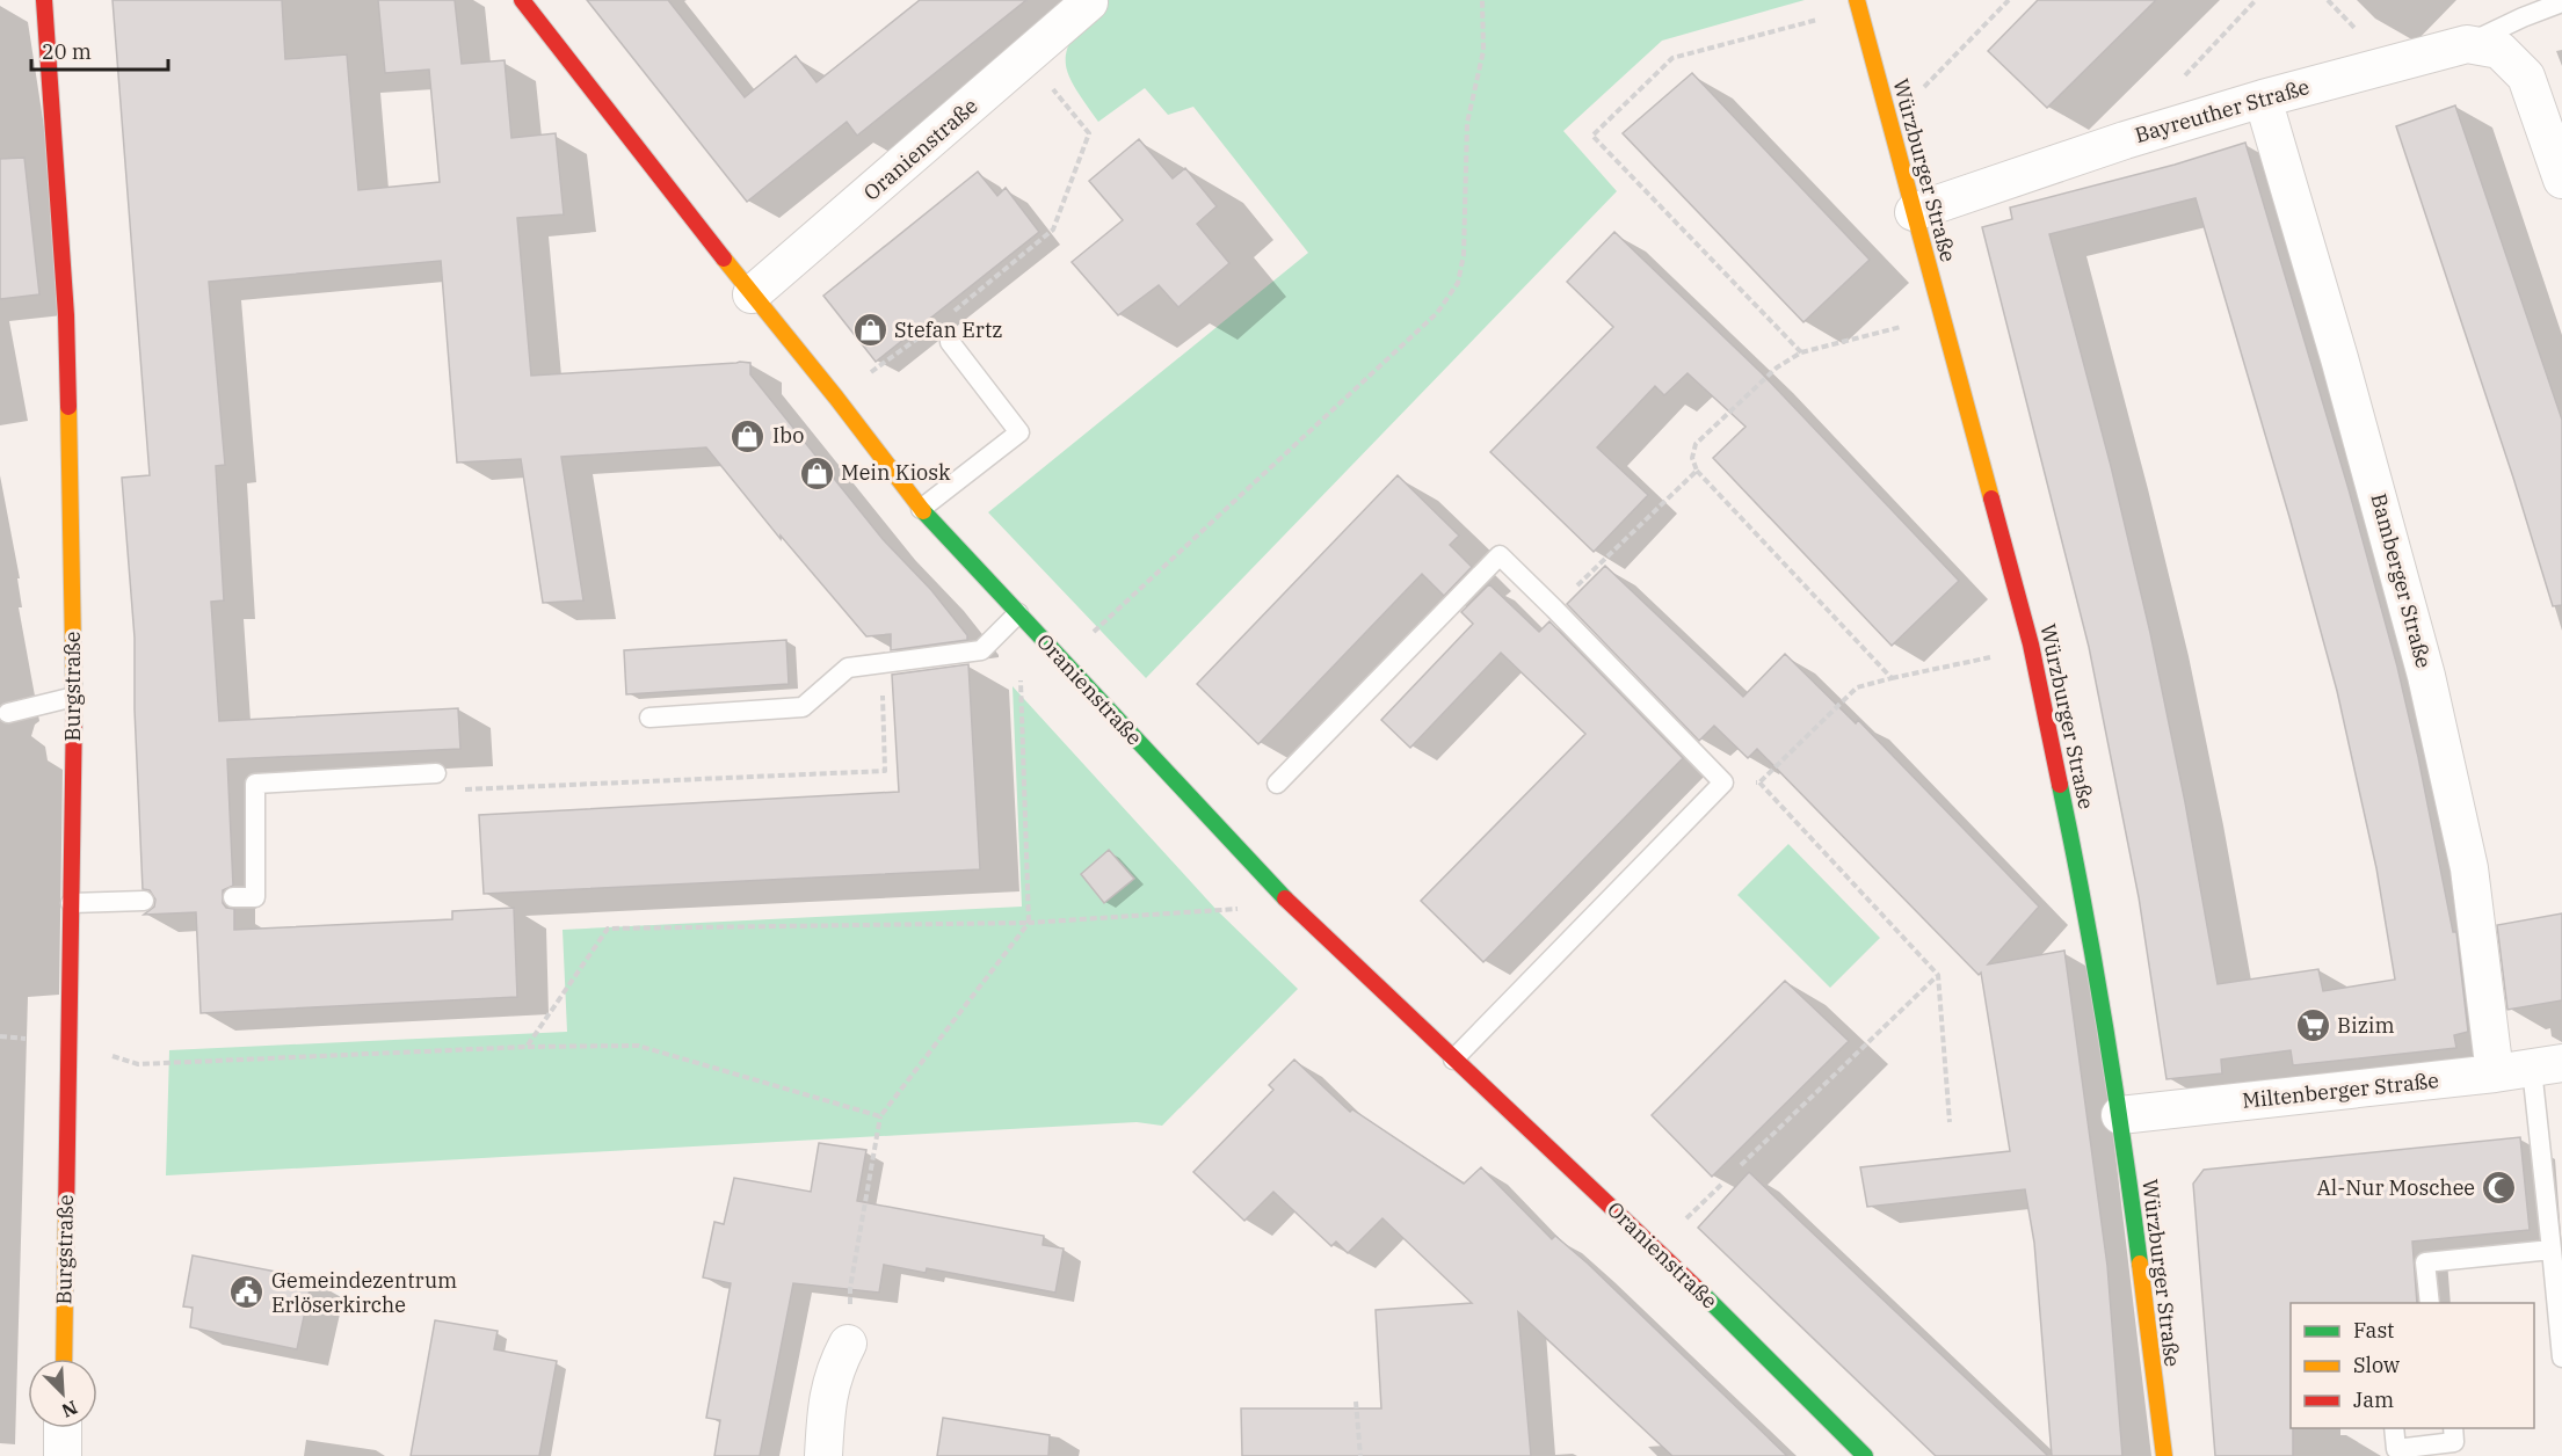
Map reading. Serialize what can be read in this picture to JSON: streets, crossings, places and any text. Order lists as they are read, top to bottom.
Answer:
{
  "streets": {
    "street": [
      "Bayreuther Straße",
      "Oranienstraße",
      "Würzburger Straße",
      "Bamberger Straße",
      "Burgstraße",
      "Miltenberger Straße"
    ]
  },
  "crossings": [
    ["Bayreuther Straße", "Würzburger Straße"],
    ["Bayreuther Straße", "Bamberger Straße"],
    ["Würzburger Straße", "Miltenberger Straße"],
    ["Bamberger Straße", "Miltenberger Straße"]
  ],
  "places": {
    "shop": ["Stefan Ertz", "Ibo", "Mein Kiosk"],
    "supermarket": ["Bizim"],
    "mosque": ["Al-Nur Moschee"],
    "public building": ["Gemeindezentrum Erlöserkirche"]
  },
  "legend": ["Fast", "Slow", "Jam"],
  "scale_bar": "20 m",
  "north": "bottom right"
}
